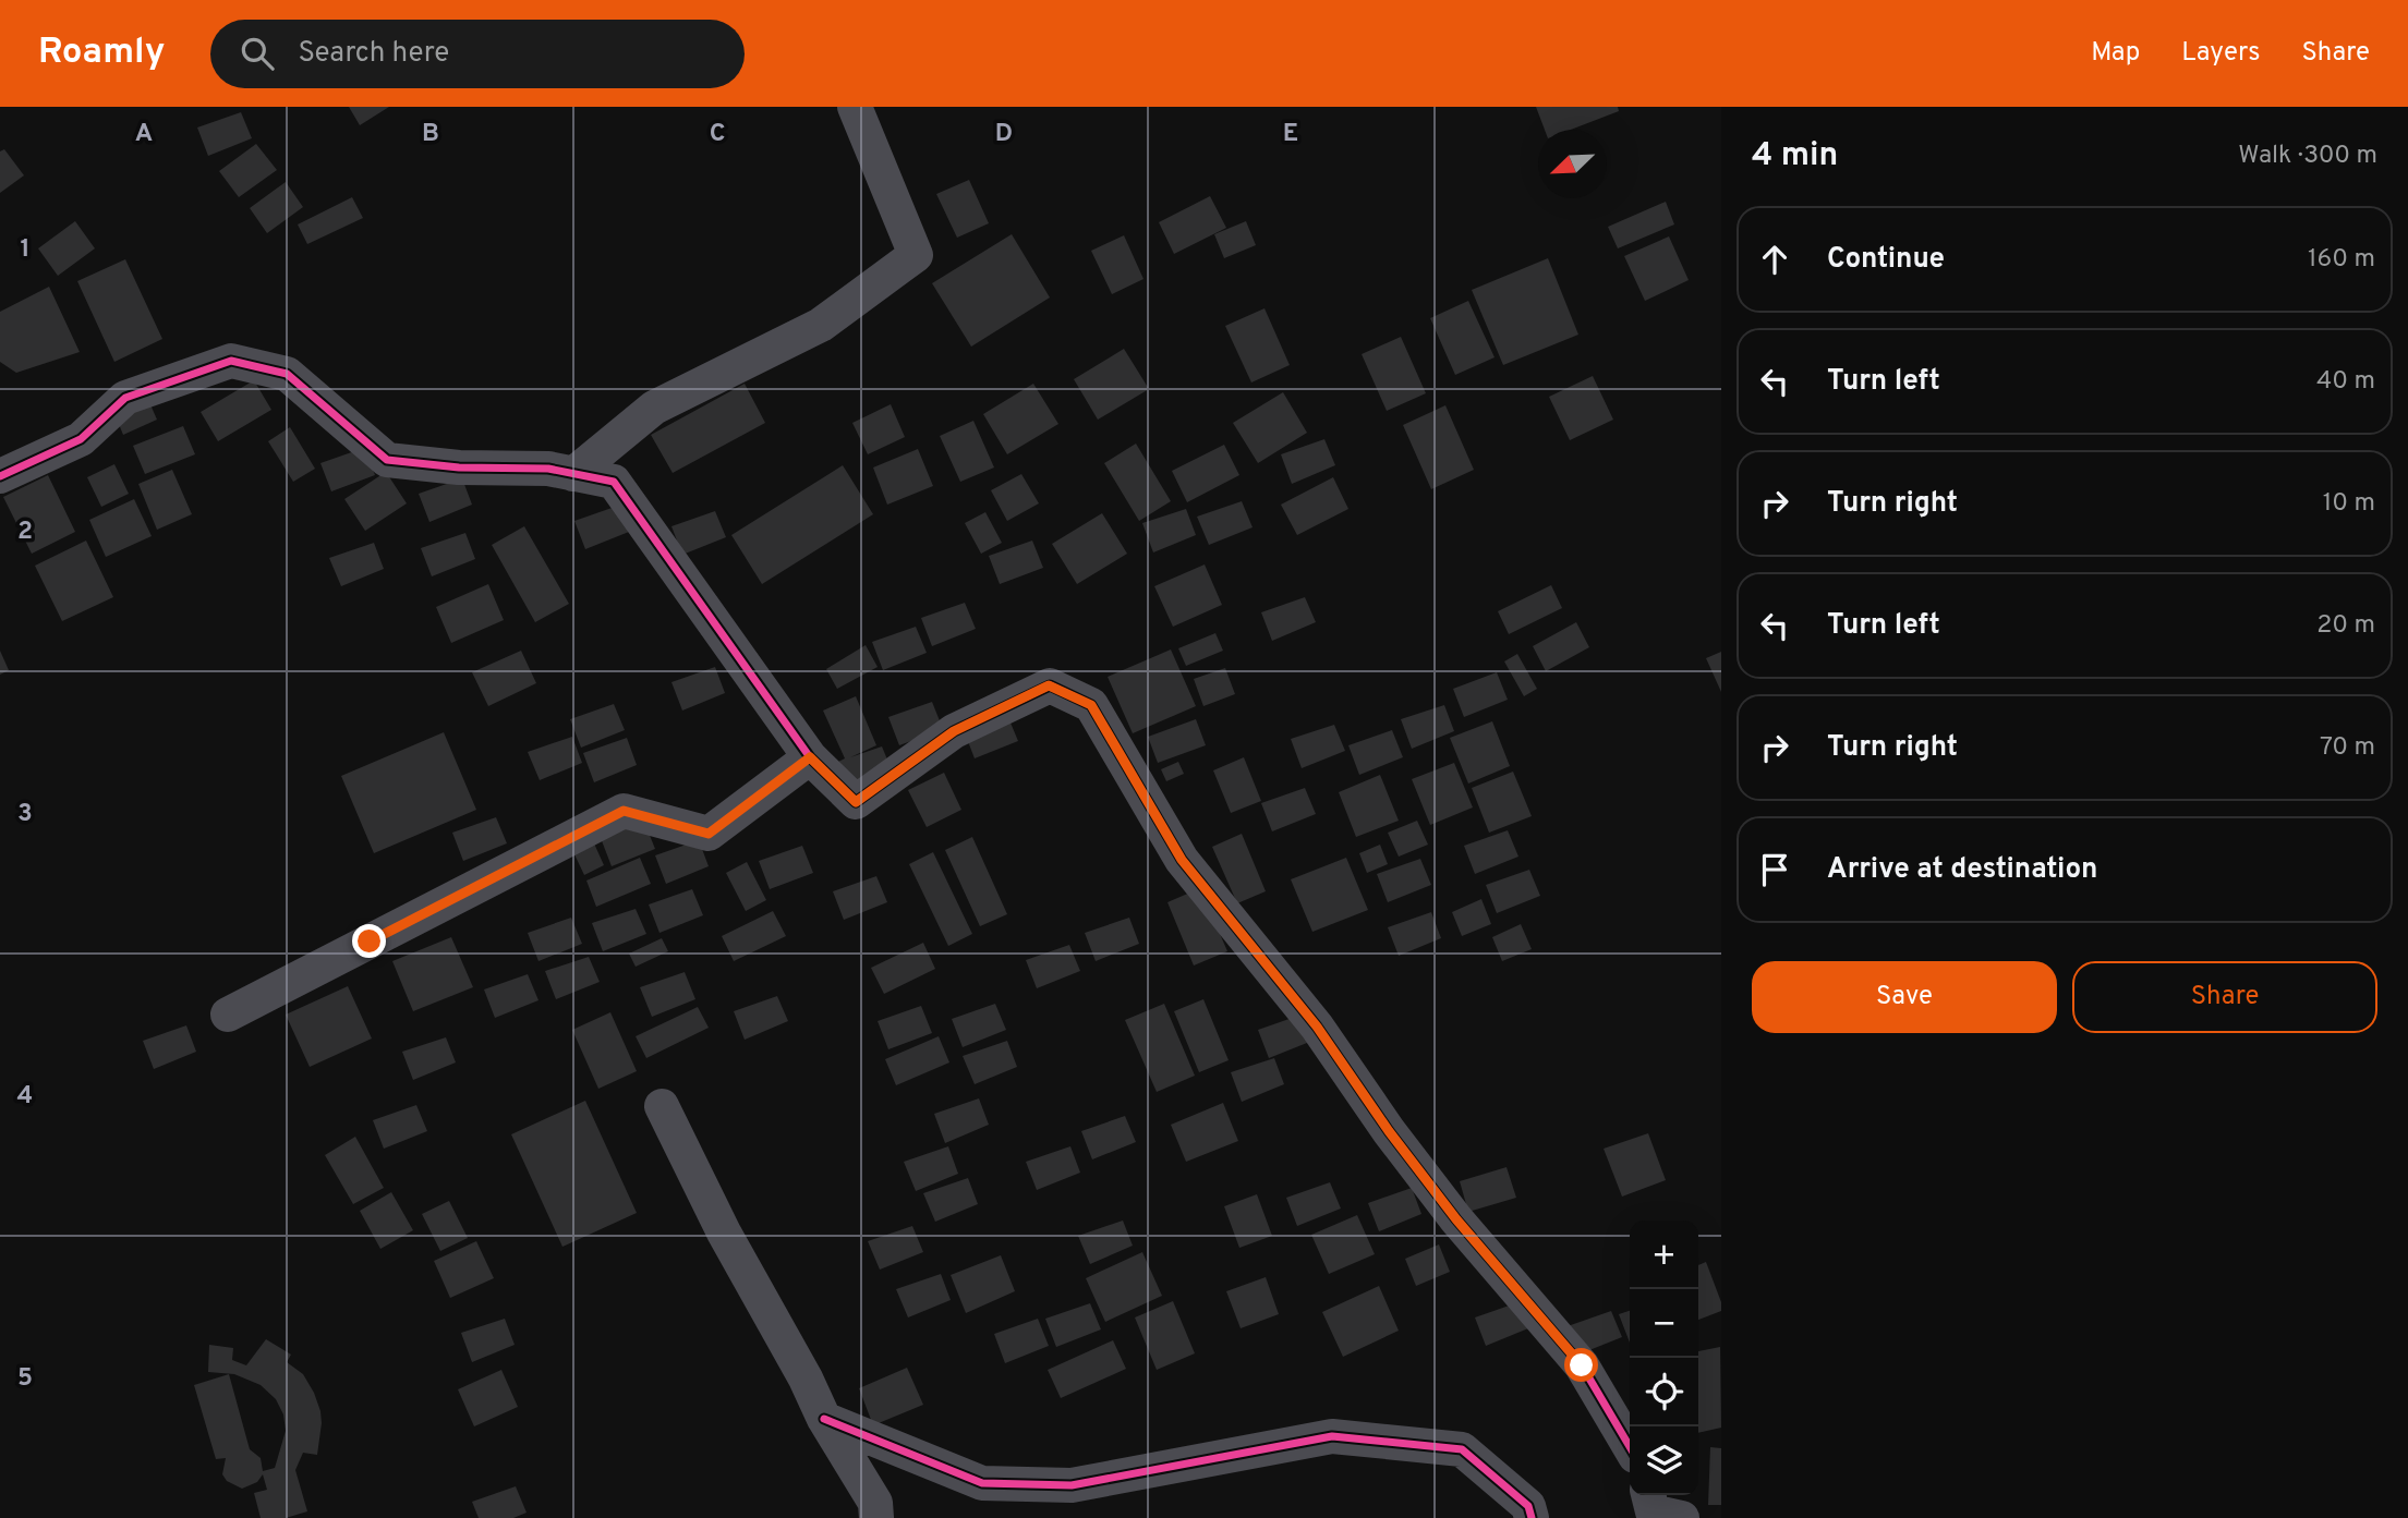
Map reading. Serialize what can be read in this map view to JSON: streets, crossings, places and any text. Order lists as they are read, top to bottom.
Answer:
{
  "north": "bottom left",
  "page": {
    "header": "Roamly",
    "search": "Search here",
    "nav": ["Map", "Layers", "Share"],
    "heading": ["4 min", "Walk · 300 m"],
    "list": [
      ["Continue", "160 m"],
      ["Turn left", "40 m"],
      ["Turn right", "10 m"],
      ["Turn left", "20 m"],
      ["Turn right", "70 m"],
      "Arrive at destination"
    ],
    "buttons": ["Save", "Share"],
    "map_buttons": ["+", "−"]
  },
  "grid": {
    "columns": [
      "A",
      "B",
      "C",
      "D",
      "E"
    ],
    "rows": [
      "1",
      "2",
      "3",
      "4",
      "5"
    ]
  }
}
